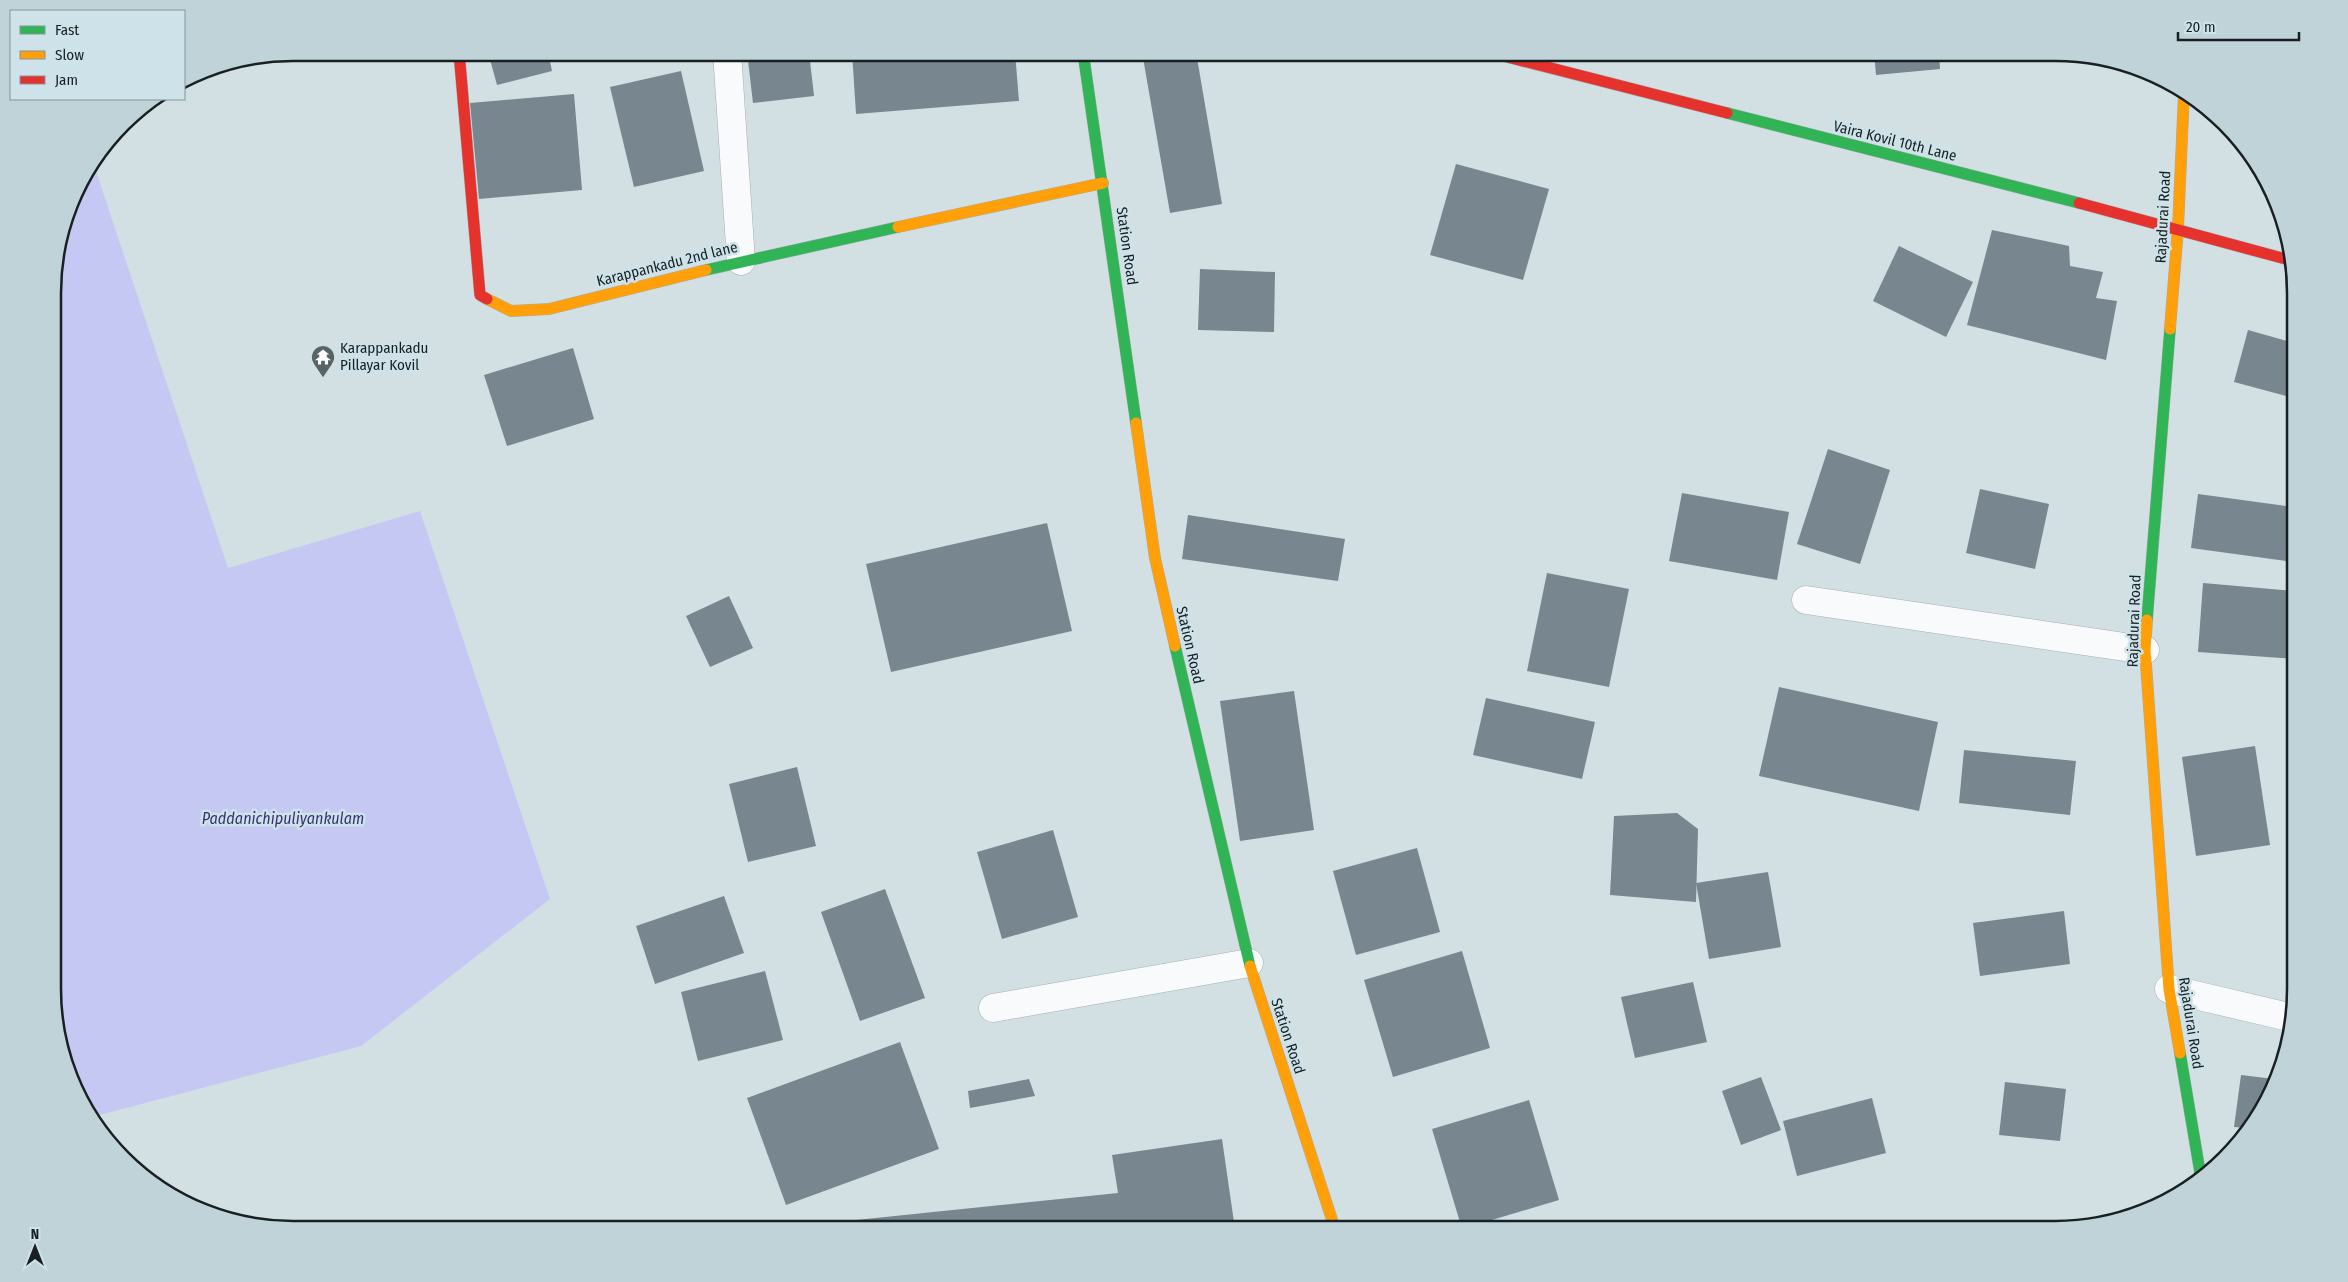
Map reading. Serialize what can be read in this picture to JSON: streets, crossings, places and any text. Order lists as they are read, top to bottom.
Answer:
{
  "streets": {
    "street": [
      "Vaira Kovil 10th Lane",
      "Rajadurai Road",
      "Station Road",
      "Karappankadu 2nd lane"
    ]
  },
  "crossings": [
    ["Vaira Kovil 10th Lane", "Rajadurai Road"],
    ["Station Road", "Karappankadu 2nd lane"]
  ],
  "water": ["Paddanichipuliyankulam"],
  "places": {
    "temple": ["Karappankadu Pillayar Kovil"]
  },
  "legend": ["Fast", "Slow", "Jam"],
  "scale_bar": "20 m",
  "north": "top"
}
